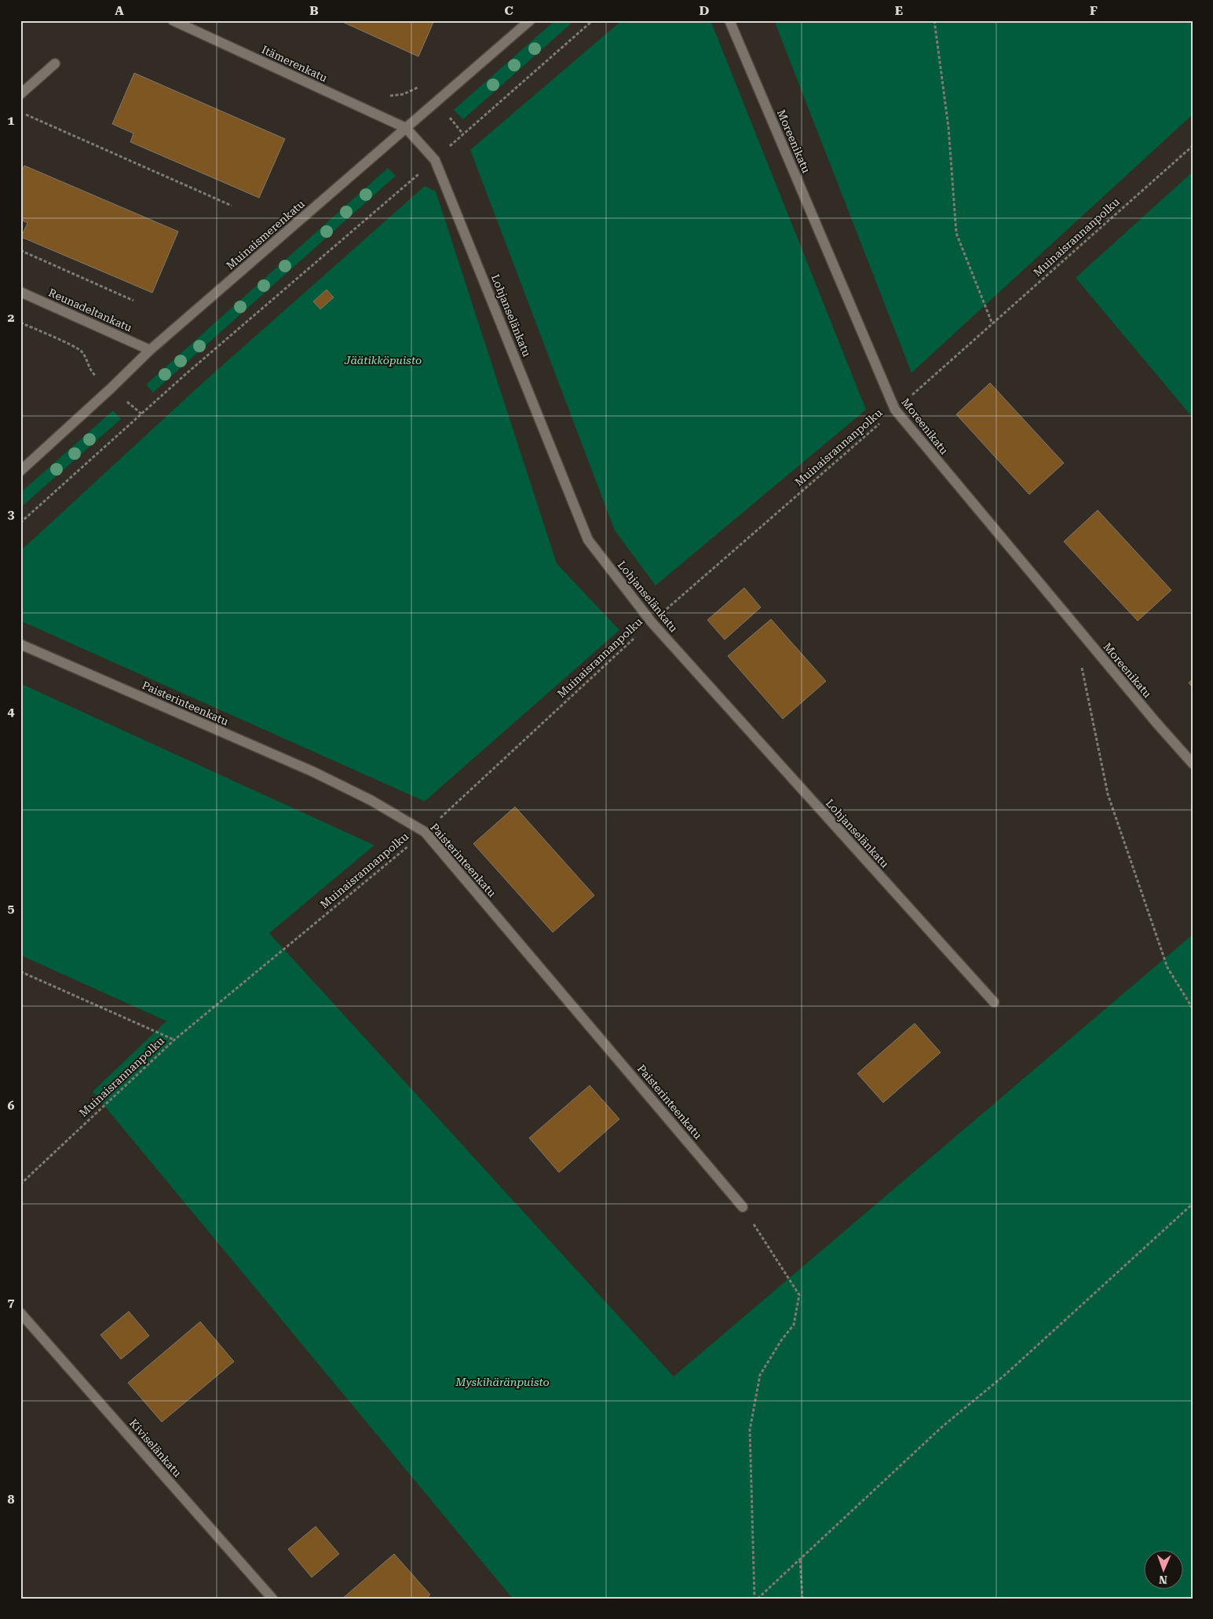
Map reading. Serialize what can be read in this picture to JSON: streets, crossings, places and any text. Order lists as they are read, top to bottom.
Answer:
{
  "streets": {
    "street": [
      "Itämerenkatu",
      "Moreenikatu",
      "Muinaismerenkatu",
      "Reunadeltankatu",
      "Lohjanselänkatu",
      "Paisterinteenkatu",
      "Kiviselänkatu"
    ],
    "path": ["Muinaisrannanpolku"]
  },
  "crossings": [
    ["Itämerenkatu", "Muinaismerenkatu"],
    ["Itämerenkatu", "Lohjanselänkatu"],
    ["Moreenikatu", "Muinaisrannanpolku"],
    ["Muinaismerenkatu", "Reunadeltankatu"],
    ["Muinaismerenkatu", "Lohjanselänkatu"],
    ["Muinaisrannanpolku", "Lohjanselänkatu"],
    ["Muinaisrannanpolku", "Paisterinteenkatu"]
  ],
  "parks": ["Jäätikköpuisto", "Myskihäränpuisto"],
  "north": "bottom",
  "grid": {
    "columns": [
      "A",
      "B",
      "C",
      "D",
      "E",
      "F"
    ],
    "rows": [
      "1",
      "2",
      "3",
      "4",
      "5",
      "6",
      "7",
      "8"
    ]
  }
}
